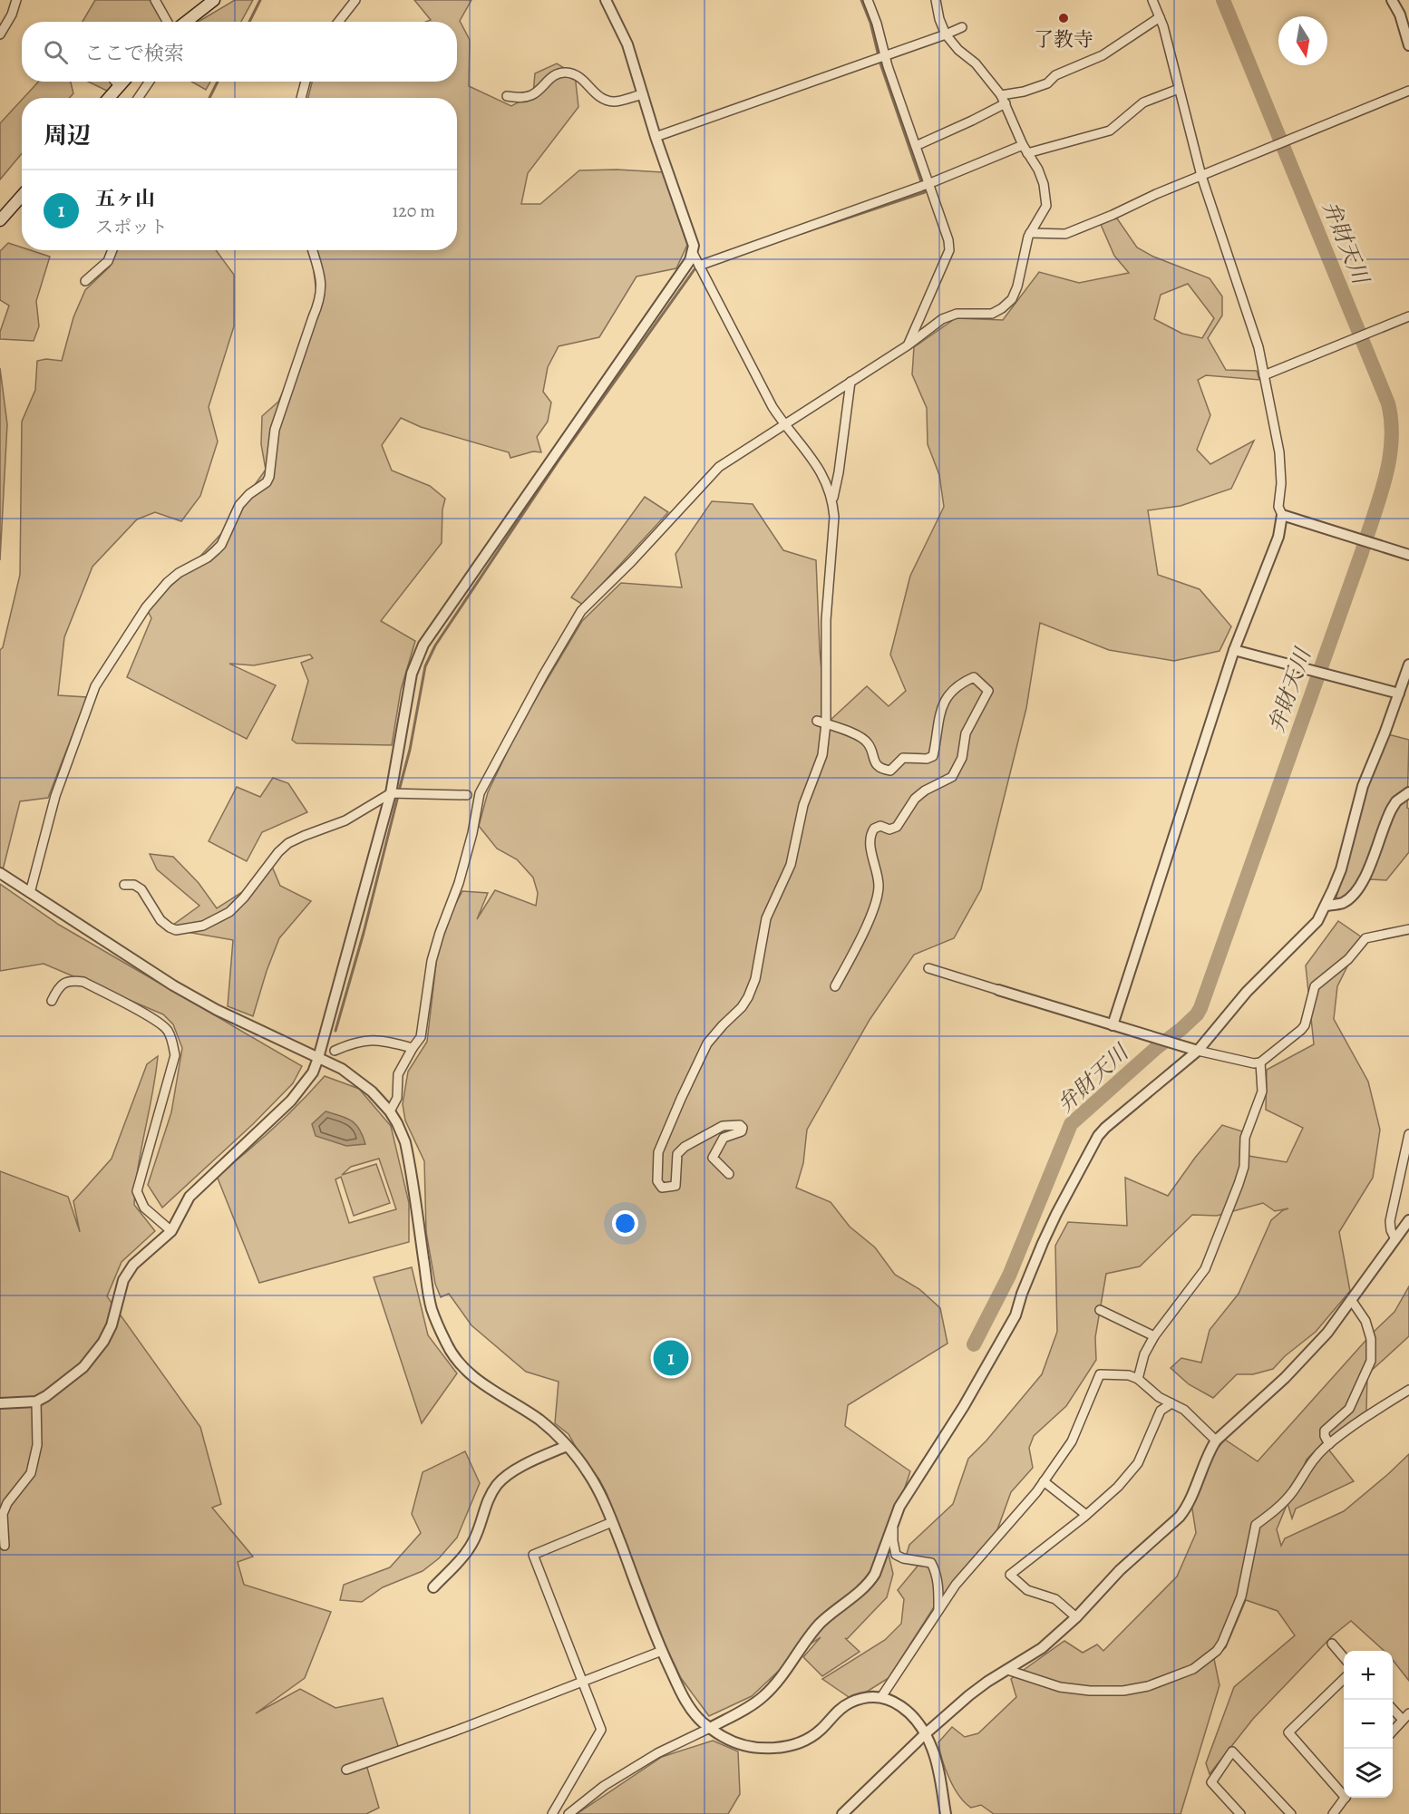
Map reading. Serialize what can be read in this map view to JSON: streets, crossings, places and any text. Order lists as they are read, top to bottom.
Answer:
{
  "water": ["弁財天川"],
  "places": ["了教寺"],
  "north": "bottom",
  "page": {
    "search": "ここで検索",
    "heading": "周辺",
    "list": [
      {
        "mark": "1",
        "name": "五ヶ山",
        "note": "スポット",
        "value": "120 m"
      }
    ],
    "pins": "1",
    "map_buttons": ["+", "−"]
  }
}
